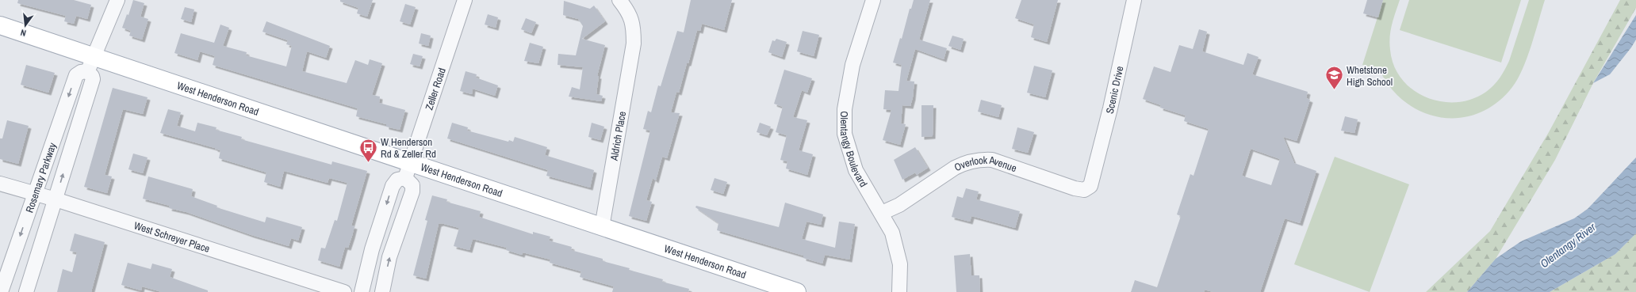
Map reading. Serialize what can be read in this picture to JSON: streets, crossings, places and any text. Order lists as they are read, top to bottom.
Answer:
{
  "streets": {
    "main road": ["West Henderson Road"],
    "street": [
      "Zeller Road",
      "Scenic Drive",
      "Aldrich Place",
      "Olentangy Boulevard",
      "Overlook Avenue",
      "Rosemary Parkway",
      "West Schreyer Place"
    ]
  },
  "crossings": [
    ["Zeller Road", "West Henderson Road"],
    ["Scenic Drive", "Overlook Avenue"],
    ["West Henderson Road", "Aldrich Place"],
    ["West Henderson Road", "Rosemary Parkway"],
    ["Olentangy Boulevard", "Overlook Avenue"],
    ["Rosemary Parkway", "West Schreyer Place"]
  ],
  "water": ["Olentangy River"],
  "places": {
    "school or university": ["Whetstone High School"],
    "bus stop": ["W Henderson Rd & Zeller Rd"]
  },
  "north": "bottom"
}
